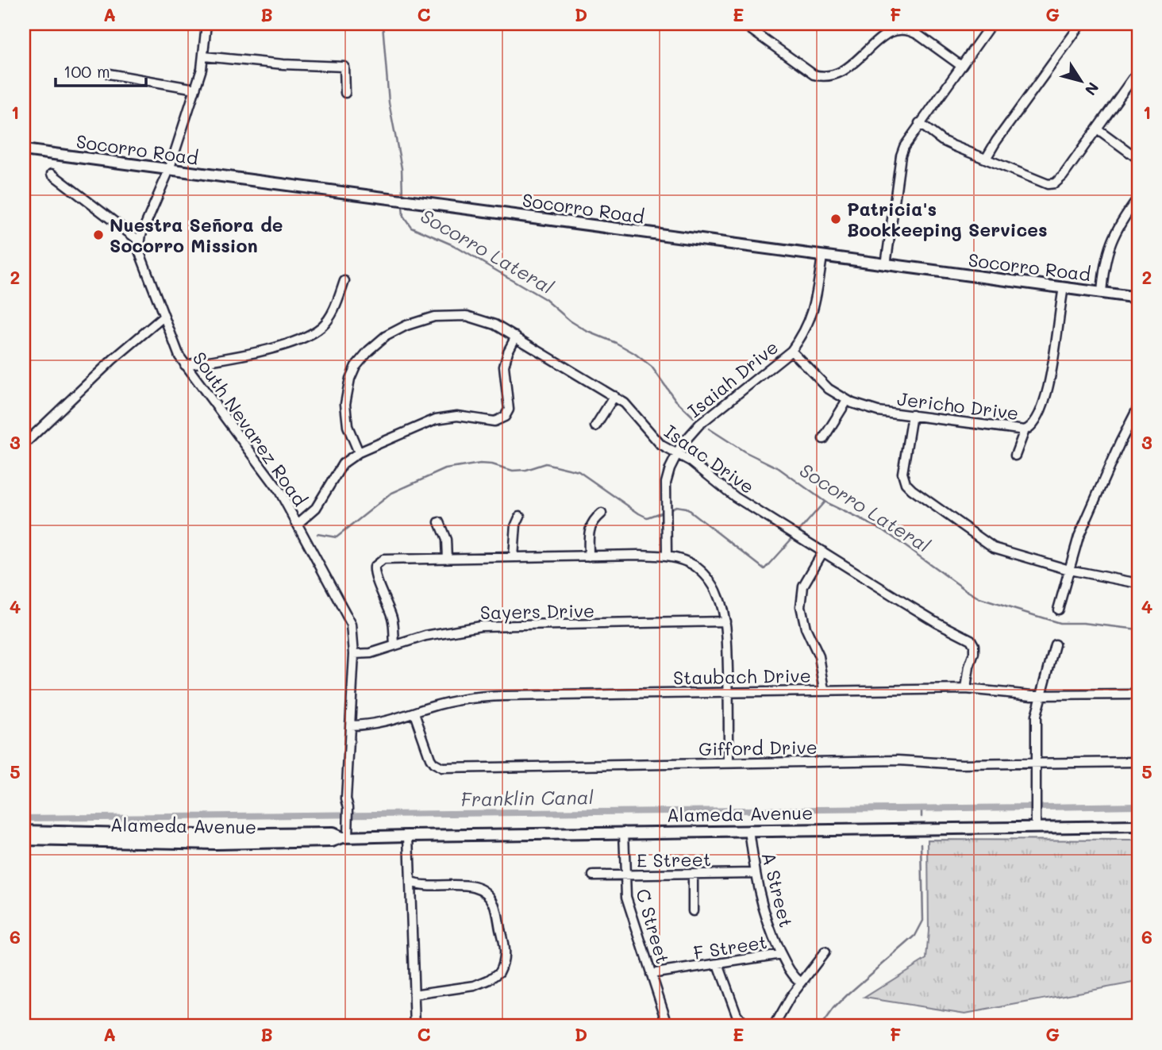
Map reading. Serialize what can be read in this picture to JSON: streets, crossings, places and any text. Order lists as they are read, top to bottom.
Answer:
{
  "streets": {
    "main road": ["Socorro Road", "Alameda Avenue"],
    "street": [
      "Isaiah Drive",
      "Jericho Drive",
      "South Nevarez Road",
      "Isaac Drive",
      "Sayers Drive",
      "Staubach Drive",
      "Gifford Drive",
      "E Street",
      "A Street",
      "C Street",
      "F Street"
    ]
  },
  "crossings": [
    ["Socorro Road", "Isaiah Drive"],
    ["Socorro Road", "Jericho Drive"],
    ["Isaiah Drive", "Jericho Drive"],
    ["Isaiah Drive", "Isaac Drive"],
    ["South Nevarez Road", "Sayers Drive"],
    ["South Nevarez Road", "Staubach Drive"],
    ["South Nevarez Road", "Alameda Avenue"],
    ["Isaac Drive", "Staubach Drive"],
    ["Staubach Drive", "Gifford Drive"],
    ["Alameda Avenue", "A Street"],
    ["Alameda Avenue", "C Street"],
    ["E Street", "A Street"],
    ["E Street", "C Street"],
    ["A Street", "F Street"],
    ["C Street", "F Street"]
  ],
  "water": ["Socorro Lateral", "Franklin Canal"],
  "places": ["Patricia's Bookkeeping Services", "Nuestra Señora de Socorro Mission"],
  "scale_bar": "100 m",
  "north": "bottom right",
  "grid": {
    "columns": [
      "A",
      "B",
      "C",
      "D",
      "E",
      "F",
      "G"
    ],
    "rows": [
      "1",
      "2",
      "3",
      "4",
      "5",
      "6"
    ]
  }
}
